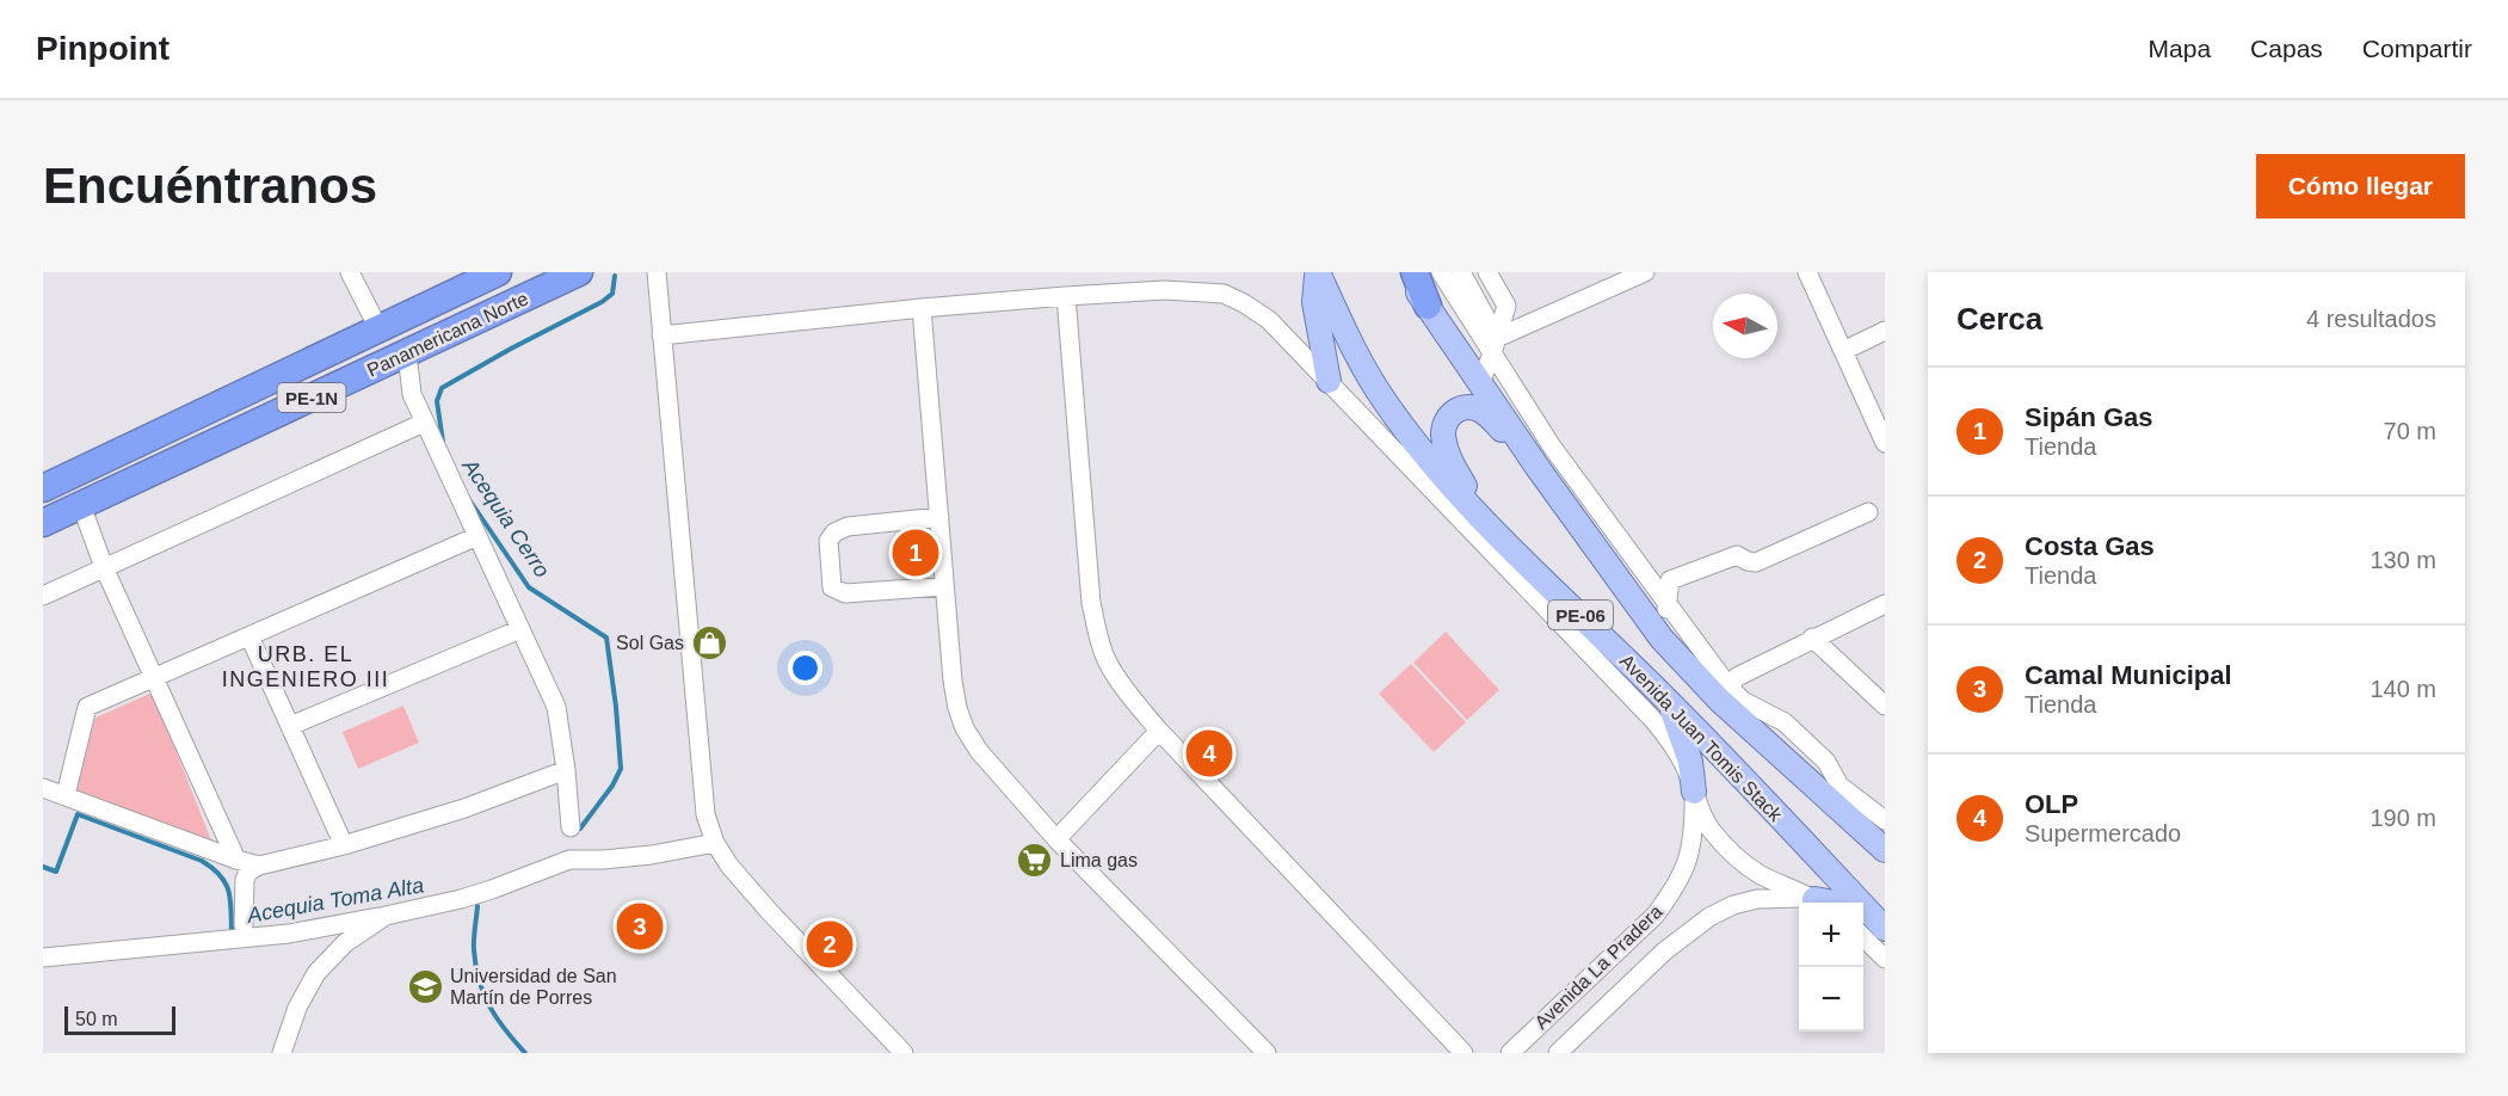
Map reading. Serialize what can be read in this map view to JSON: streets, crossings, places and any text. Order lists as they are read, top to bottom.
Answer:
{
  "streets": {
    "highway": ["Panamericana Norte", "PE-1N"],
    "main road": ["PE-06", "Avenida Juan Tomis Stack"],
    "street": ["Avenida La Pradera"]
  },
  "crossings": [
    ["PE-06", "Avenida Juan Tomis Stack"],
    ["PE-06", "Avenida La Pradera"],
    ["Avenida Juan Tomis Stack", "Avenida La Pradera"]
  ],
  "districts": ["URB. EL INGENIERO III"],
  "water": ["Acequia Cerro", "Acequia Toma Alta"],
  "places": {
    "shop": ["Sol Gas"],
    "supermarket": ["Lima gas"],
    "school or university": ["Universidad de San Martín de Porres"]
  },
  "scale_bar": "50 m",
  "north": "left",
  "page": {
    "header": "Pinpoint",
    "nav": ["Mapa", "Capas", "Compartir"],
    "buttons": "Cómo llegar",
    "title": "Encuéntranos",
    "heading": ["Cerca", "4 resultados"],
    "list": [
      {
        "mark": "1",
        "name": "Sipán Gas",
        "note": "Tienda",
        "value": "70 m"
      },
      {
        "mark": "2",
        "name": "Costa Gas",
        "note": "Tienda",
        "value": "130 m"
      },
      {
        "mark": "3",
        "name": "Camal Municipal",
        "note": "Tienda",
        "value": "140 m"
      },
      {
        "mark": "4",
        "name": "OLP",
        "note": "Supermercado",
        "value": "190 m"
      }
    ],
    "pins": [
      "1",
      "4",
      "3",
      "2"
    ],
    "map_buttons": ["+", "−"],
    "scale": "50 m"
  }
}
